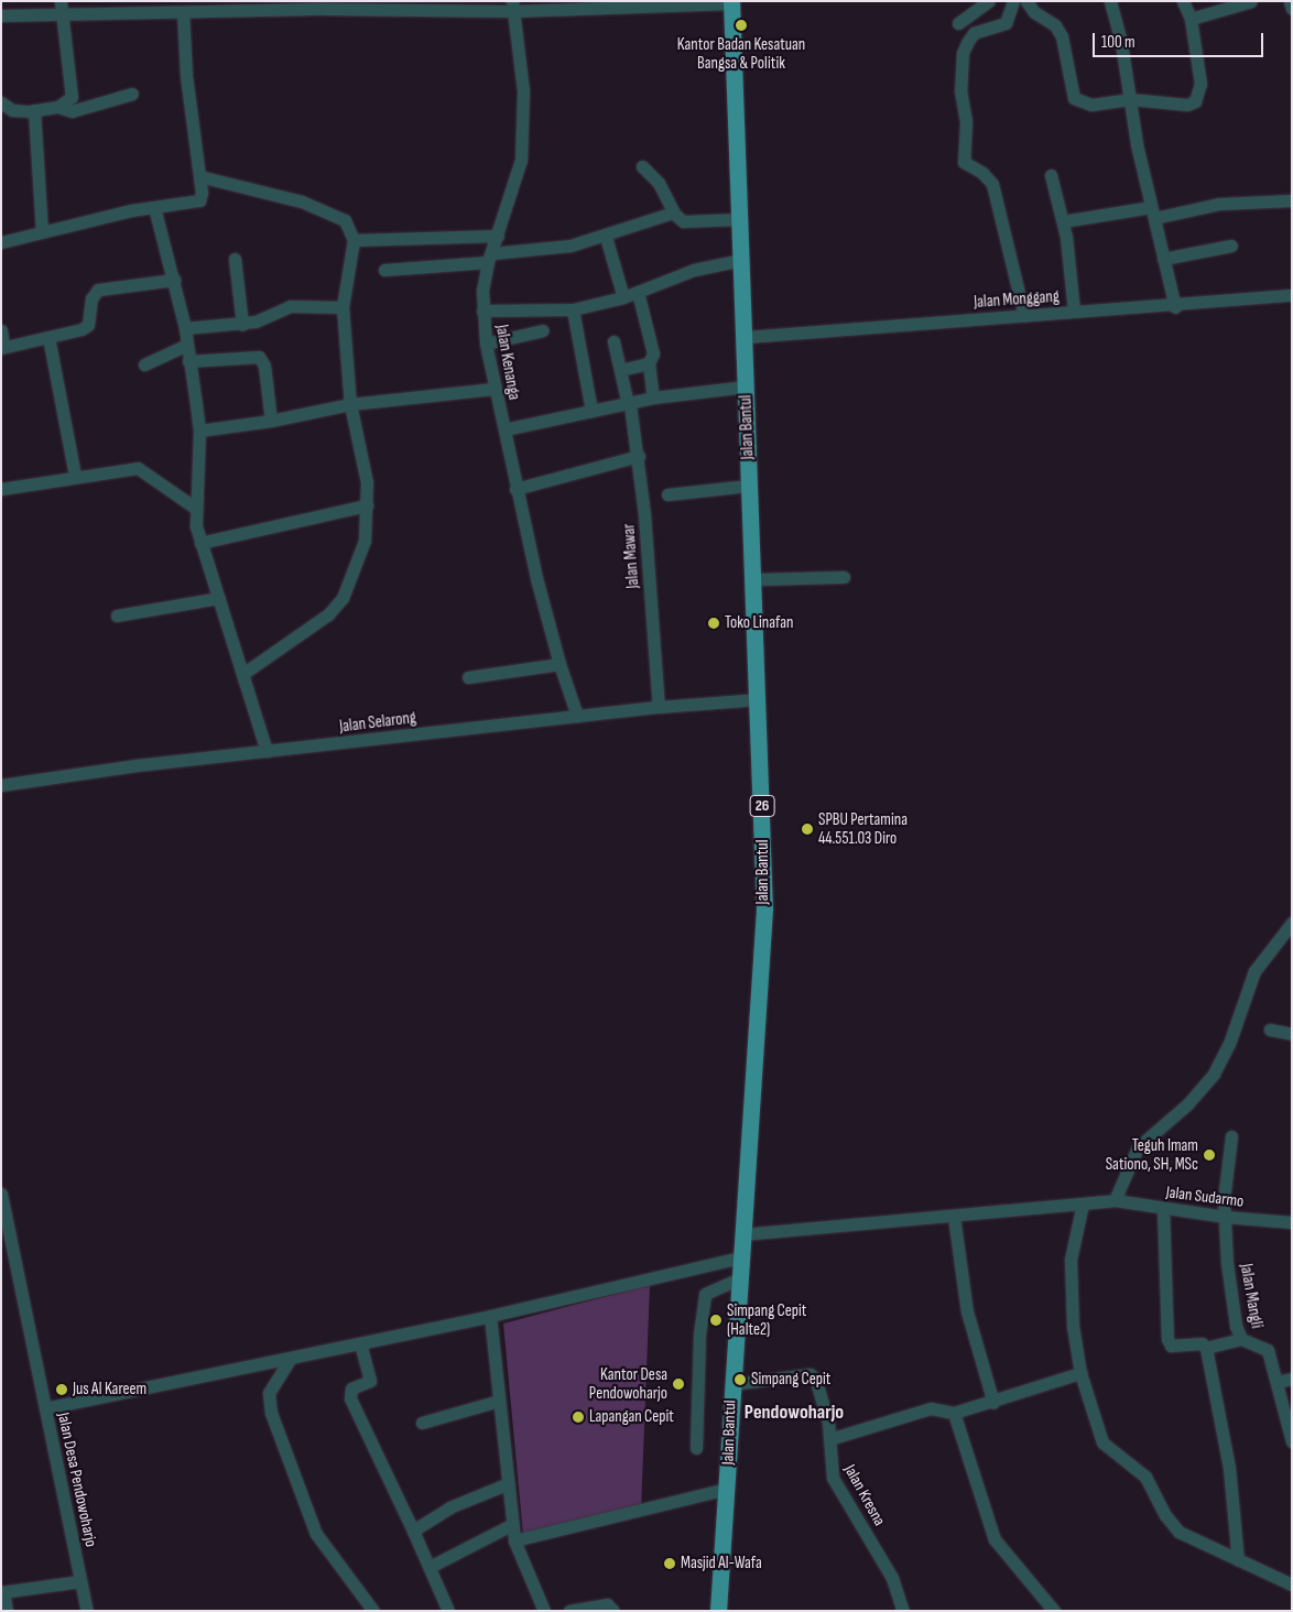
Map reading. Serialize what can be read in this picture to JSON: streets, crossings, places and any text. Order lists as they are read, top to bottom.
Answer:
{
  "streets": {
    "main road": ["Jalan Bantul", "26"],
    "street": [
      "Jalan Monggang",
      "Jalan Kenanga",
      "Jalan Mawar",
      "Jalan Selarong",
      "Jalan Sudarmo",
      "Jalan Mangli",
      "Jalan Desa Pendowoharjo",
      "Jalan Kresna"
    ]
  },
  "crossings": [
    ["Jalan Monggang", "Jalan Bantul"],
    ["Jalan Kenanga", "Jalan Selarong"],
    ["Jalan Bantul", "Jalan Selarong"],
    ["Jalan Bantul", "Jalan Sudarmo"],
    ["Jalan Bantul", "Jalan Kresna"],
    ["Jalan Mawar", "Jalan Selarong"],
    ["Jalan Sudarmo", "Jalan Mangli"]
  ],
  "districts": ["Pendowoharjo"],
  "places": [
    "Kantor Badan Kesatuan Bangsa & Politik",
    "Toko Linafan",
    "SPBU Pertamina 44.551.03 Diro",
    "Teguh Imam Sationo, SH, MSc",
    "Simpang Cepit (Halte2)",
    "Simpang Cepit",
    "Kantor Desa Pendowoharjo",
    "Jus Al Kareem",
    "Lapangan Cepit",
    "Masjid Al-Wafa"
  ],
  "scale_bar": "100 m"
}
